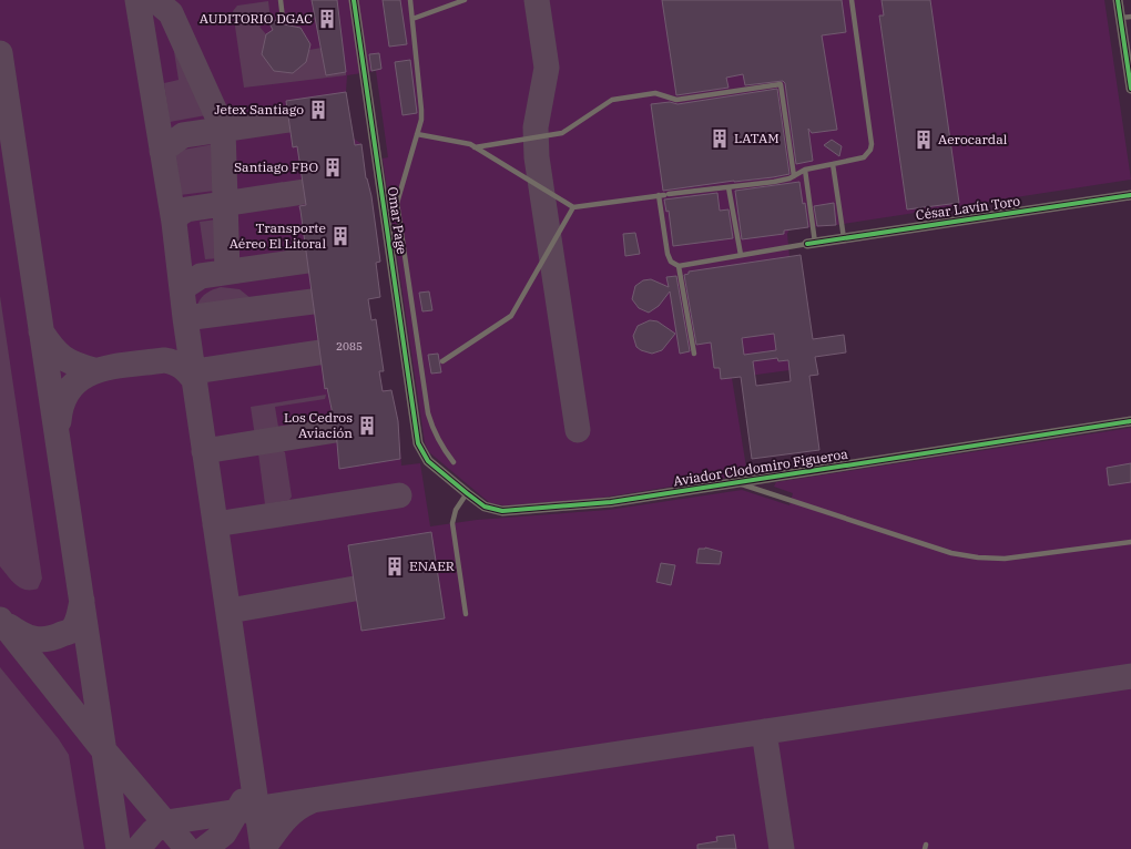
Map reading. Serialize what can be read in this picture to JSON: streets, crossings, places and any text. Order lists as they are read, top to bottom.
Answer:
{
  "streets": {
    "street": ["César Lavín Toro", "Omar Page", "Aviador Clodomiro Figueroa"]
  },
  "crossings": [
    ["Omar Page", "Aviador Clodomiro Figueroa"]
  ],
  "places": {
    "building": [
      "AUDITORIO DGAC",
      "Jetex Santiago",
      "LATAM",
      "Aerocardal",
      "Santiago FBO",
      "Transporte Aéreo El Litoral",
      "Los Cedros Aviación",
      "ENAER"
    ]
  },
  "house_numbers": ["2085"]
}
